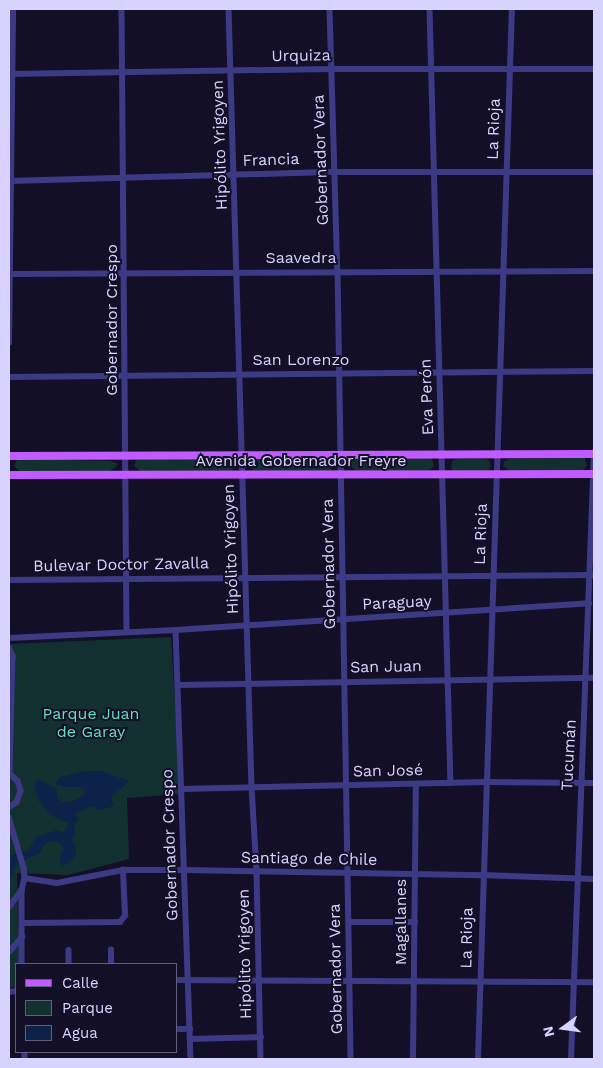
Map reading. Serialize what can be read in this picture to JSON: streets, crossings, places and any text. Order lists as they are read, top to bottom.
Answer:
{
  "streets": {
    "main road": ["Avenida Gobernador Freyre"],
    "street": [
      "Urquiza",
      "La Rioja",
      "Hipólito Yrigoyen",
      "Francia",
      "Gobernador Vera",
      "Saavedra",
      "Gobernador Crespo",
      "San Lorenzo",
      "Eva Perón",
      "Bulevar Doctor Zavalla",
      "Paraguay",
      "San Juan",
      "Tucumán",
      "San José",
      "Santiago de Chile",
      "Magallanes"
    ]
  },
  "crossings": [
    ["Urquiza", "La Rioja"],
    ["Urquiza", "Hipólito Yrigoyen"],
    ["Urquiza", "Gobernador Vera"],
    ["Urquiza", "Gobernador Crespo"],
    ["Urquiza", "Eva Perón"],
    ["La Rioja", "Francia"],
    ["La Rioja", "Saavedra"],
    ["La Rioja", "San Lorenzo"],
    ["La Rioja", "Avenida Gobernador Freyre"],
    ["La Rioja", "Bulevar Doctor Zavalla"],
    ["La Rioja", "Paraguay"],
    ["La Rioja", "San Juan"],
    ["La Rioja", "San José"],
    ["La Rioja", "Santiago de Chile"],
    ["Hipólito Yrigoyen", "Francia"],
    ["Hipólito Yrigoyen", "Saavedra"],
    ["Hipólito Yrigoyen", "San Lorenzo"],
    ["Hipólito Yrigoyen", "Avenida Gobernador Freyre"],
    ["Hipólito Yrigoyen", "Bulevar Doctor Zavalla"],
    ["Hipólito Yrigoyen", "Paraguay"],
    ["Hipólito Yrigoyen", "San Juan"],
    ["Hipólito Yrigoyen", "San José"],
    ["Hipólito Yrigoyen", "Santiago de Chile"],
    ["Francia", "Gobernador Vera"],
    ["Francia", "Gobernador Crespo"],
    ["Francia", "Eva Perón"],
    ["Gobernador Vera", "Saavedra"],
    ["Gobernador Vera", "San Lorenzo"],
    ["Gobernador Vera", "Avenida Gobernador Freyre"],
    ["Gobernador Vera", "Bulevar Doctor Zavalla"],
    ["Gobernador Vera", "Paraguay"],
    ["Gobernador Vera", "San Juan"],
    ["Gobernador Vera", "San José"],
    ["Gobernador Vera", "Santiago de Chile"],
    ["Saavedra", "Gobernador Crespo"],
    ["Saavedra", "Eva Perón"],
    ["Gobernador Crespo", "San Lorenzo"],
    ["Gobernador Crespo", "Avenida Gobernador Freyre"],
    ["Gobernador Crespo", "Bulevar Doctor Zavalla"],
    ["Gobernador Crespo", "Paraguay"],
    ["Gobernador Crespo", "San Juan"],
    ["Gobernador Crespo", "San José"],
    ["Gobernador Crespo", "Santiago de Chile"],
    ["San Lorenzo", "Eva Perón"],
    ["Eva Perón", "Avenida Gobernador Freyre"],
    ["Eva Perón", "Bulevar Doctor Zavalla"],
    ["Eva Perón", "Paraguay"],
    ["Eva Perón", "San Juan"],
    ["Eva Perón", "San José"],
    ["Avenida Gobernador Freyre", "Tucumán"],
    ["Bulevar Doctor Zavalla", "Tucumán"],
    ["Paraguay", "Tucumán"],
    ["San Juan", "Tucumán"],
    ["Tucumán", "San José"],
    ["Tucumán", "Santiago de Chile"],
    ["San José", "Magallanes"],
    ["Santiago de Chile", "Magallanes"]
  ],
  "parks": ["Parque Juan de Garay"],
  "legend": ["Calle", "Parque", "Agua"],
  "north": "left"
}
